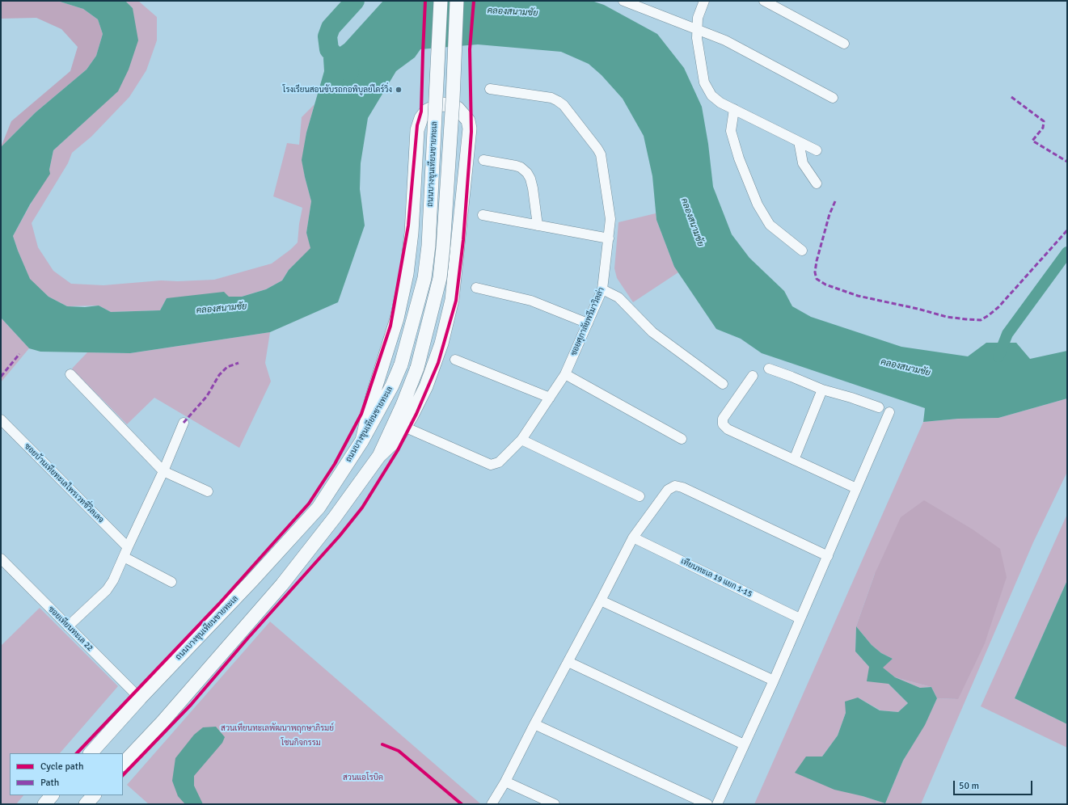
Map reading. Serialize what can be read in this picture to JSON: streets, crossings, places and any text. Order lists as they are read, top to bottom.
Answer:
{
  "streets": {
    "main road": ["ถนนบางขุนเทียนชายทะเล"],
    "street": [
      "ซอยศุภาลัยพรีมาวิลล่า",
      "ซอยบ้านเทียทะเลไพรเวทซี่วิลเลจ",
      "เทียนทะเล 19 แยก 1-15",
      "ซอยเทียนทะเล 22"
    ]
  },
  "crossings": [
    ["ถนนบางขุนเทียนชายทะเล", "ซอยเทียนทะเล 22"]
  ],
  "water": ["คลองสนามชัย"],
  "parks": ["สวนเทียนทะเลพัฒนาพฤกษาภิรมย์", "โซนกิจกรรม", "สวนแอโรบิค"],
  "places": ["โรงเรียนสอนขับรถกอพิบูลย์ไดร์วิ่ง"],
  "legend": ["Cycle path", "Path"],
  "scale_bar": "50 m"
}
